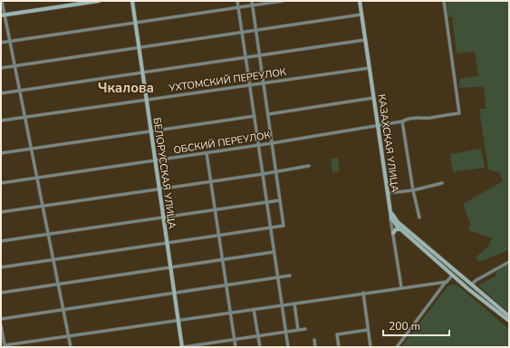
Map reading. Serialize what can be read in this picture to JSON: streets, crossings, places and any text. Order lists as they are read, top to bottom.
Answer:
{
  "streets": {
    "main road": ["КАЗАХСКАЯ УЛИЦА", "БЕЛОРУССКАЯ УЛИЦА"],
    "street": ["УХТОМСКИЙ ПЕРЕУЛОК", "ОБСКИЙ ПЕРЕУЛОК"]
  },
  "crossings": [
    ["УХТОМСКИЙ ПЕРЕУЛОК", "КАЗАХСКАЯ УЛИЦА"],
    ["УХТОМСКИЙ ПЕРЕУЛОК", "БЕЛОРУССКАЯ УЛИЦА"],
    ["ОБСКИЙ ПЕРЕУЛОК", "КАЗАХСКАЯ УЛИЦА"],
    ["ОБСКИЙ ПЕРЕУЛОК", "БЕЛОРУССКАЯ УЛИЦА"]
  ],
  "districts": ["Чкалова"],
  "scale_bar": "200 m"
}
